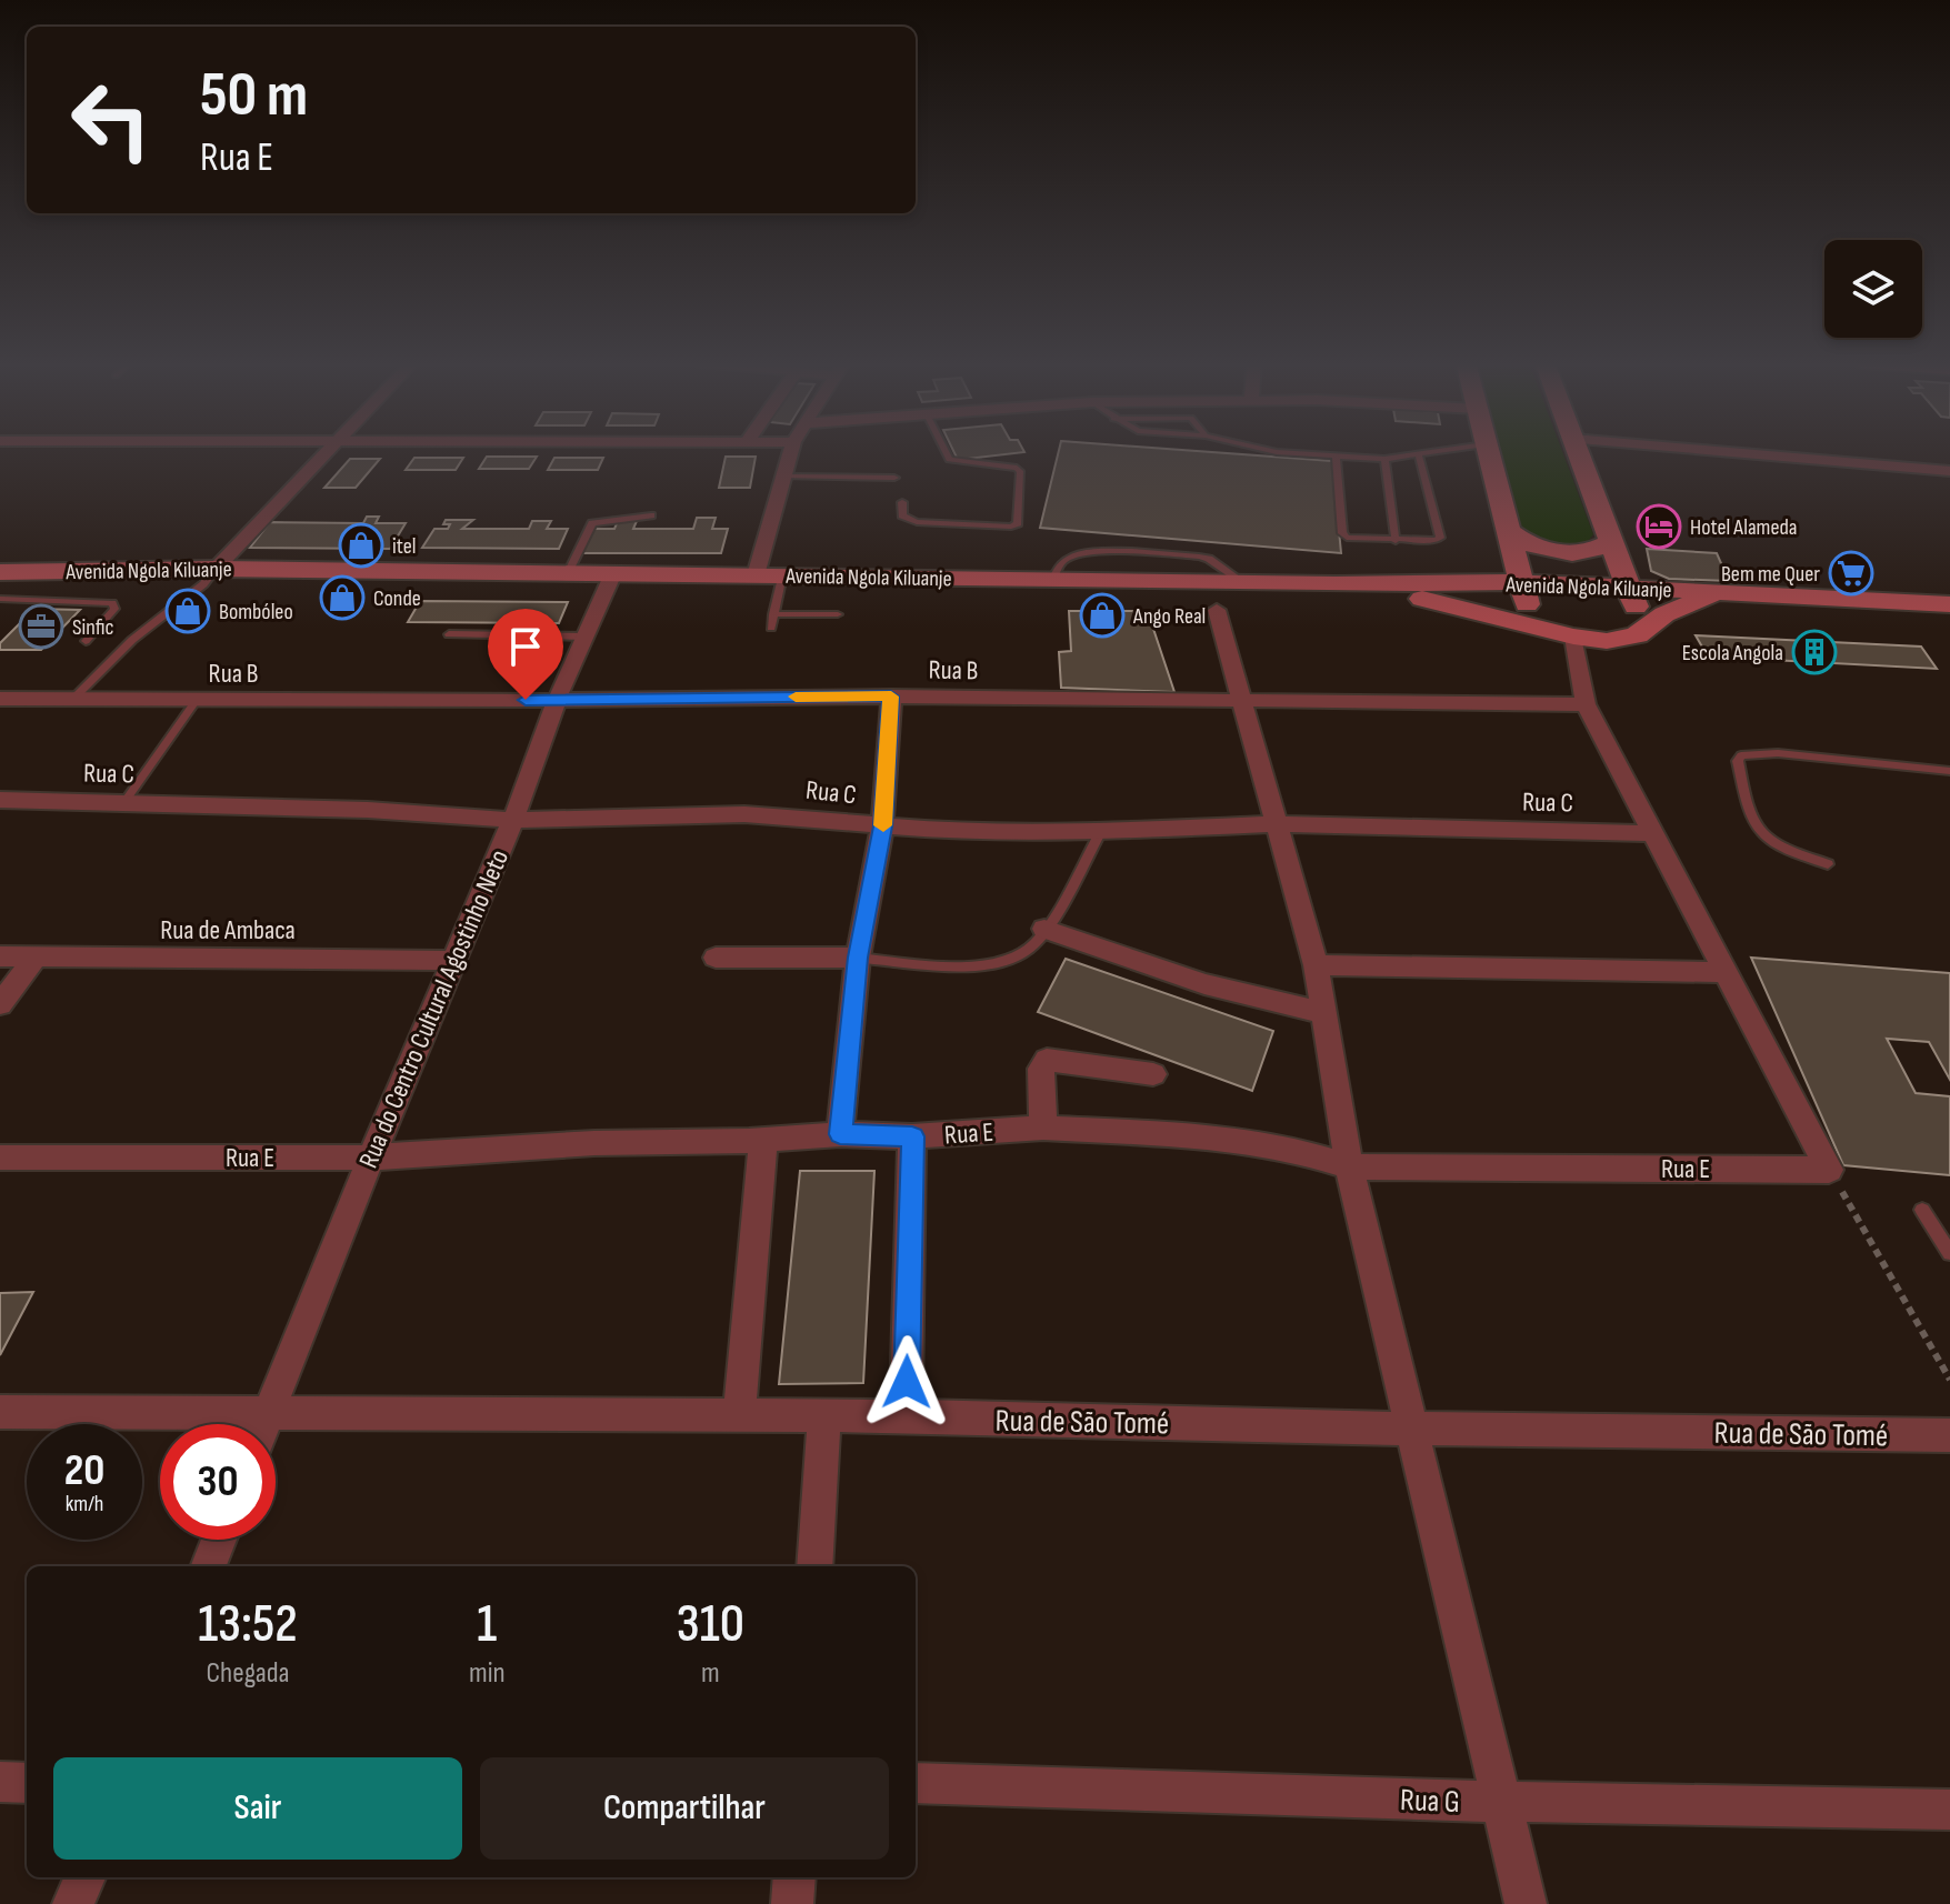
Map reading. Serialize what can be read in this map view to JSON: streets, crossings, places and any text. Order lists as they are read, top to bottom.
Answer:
{
  "streets": {
    "main road": ["Avenida Ngola Kiluanje"],
    "street": [
      "Rua B",
      "Rua C",
      "Rua de Ambaca",
      "Rua do Centro Cultural Agostinho Neto",
      "Rua E",
      "Rua de São Tomé",
      "Rua G"
    ]
  },
  "crossings": [
    ["Avenida Ngola Kiluanje", "Rua do Centro Cultural Agostinho Neto"],
    ["Rua B", "Rua do Centro Cultural Agostinho Neto"],
    ["Rua C", "Rua do Centro Cultural Agostinho Neto"],
    ["Rua de Ambaca", "Rua do Centro Cultural Agostinho Neto"],
    ["Rua do Centro Cultural Agostinho Neto", "Rua E"]
  ],
  "places": {
    "hotel": ["Hotel Alameda"],
    "shop": [
      "itel",
      "Conde",
      "Bombóleo",
      "Ango Real"
    ],
    "supermarket": ["Bem me Quer"],
    "office": ["Sinfic"],
    "building": ["Escola Angola"]
  },
  "page": {
    "turn": ["50 m", "Rua E"],
    "speed": "20 km/h",
    "limit": "30",
    "eta": [
      "13:52",
      "Chegada",
      "1",
      "min",
      "310",
      "m"
    ],
    "buttons": ["Sair", "Compartilhar"]
  }
}
